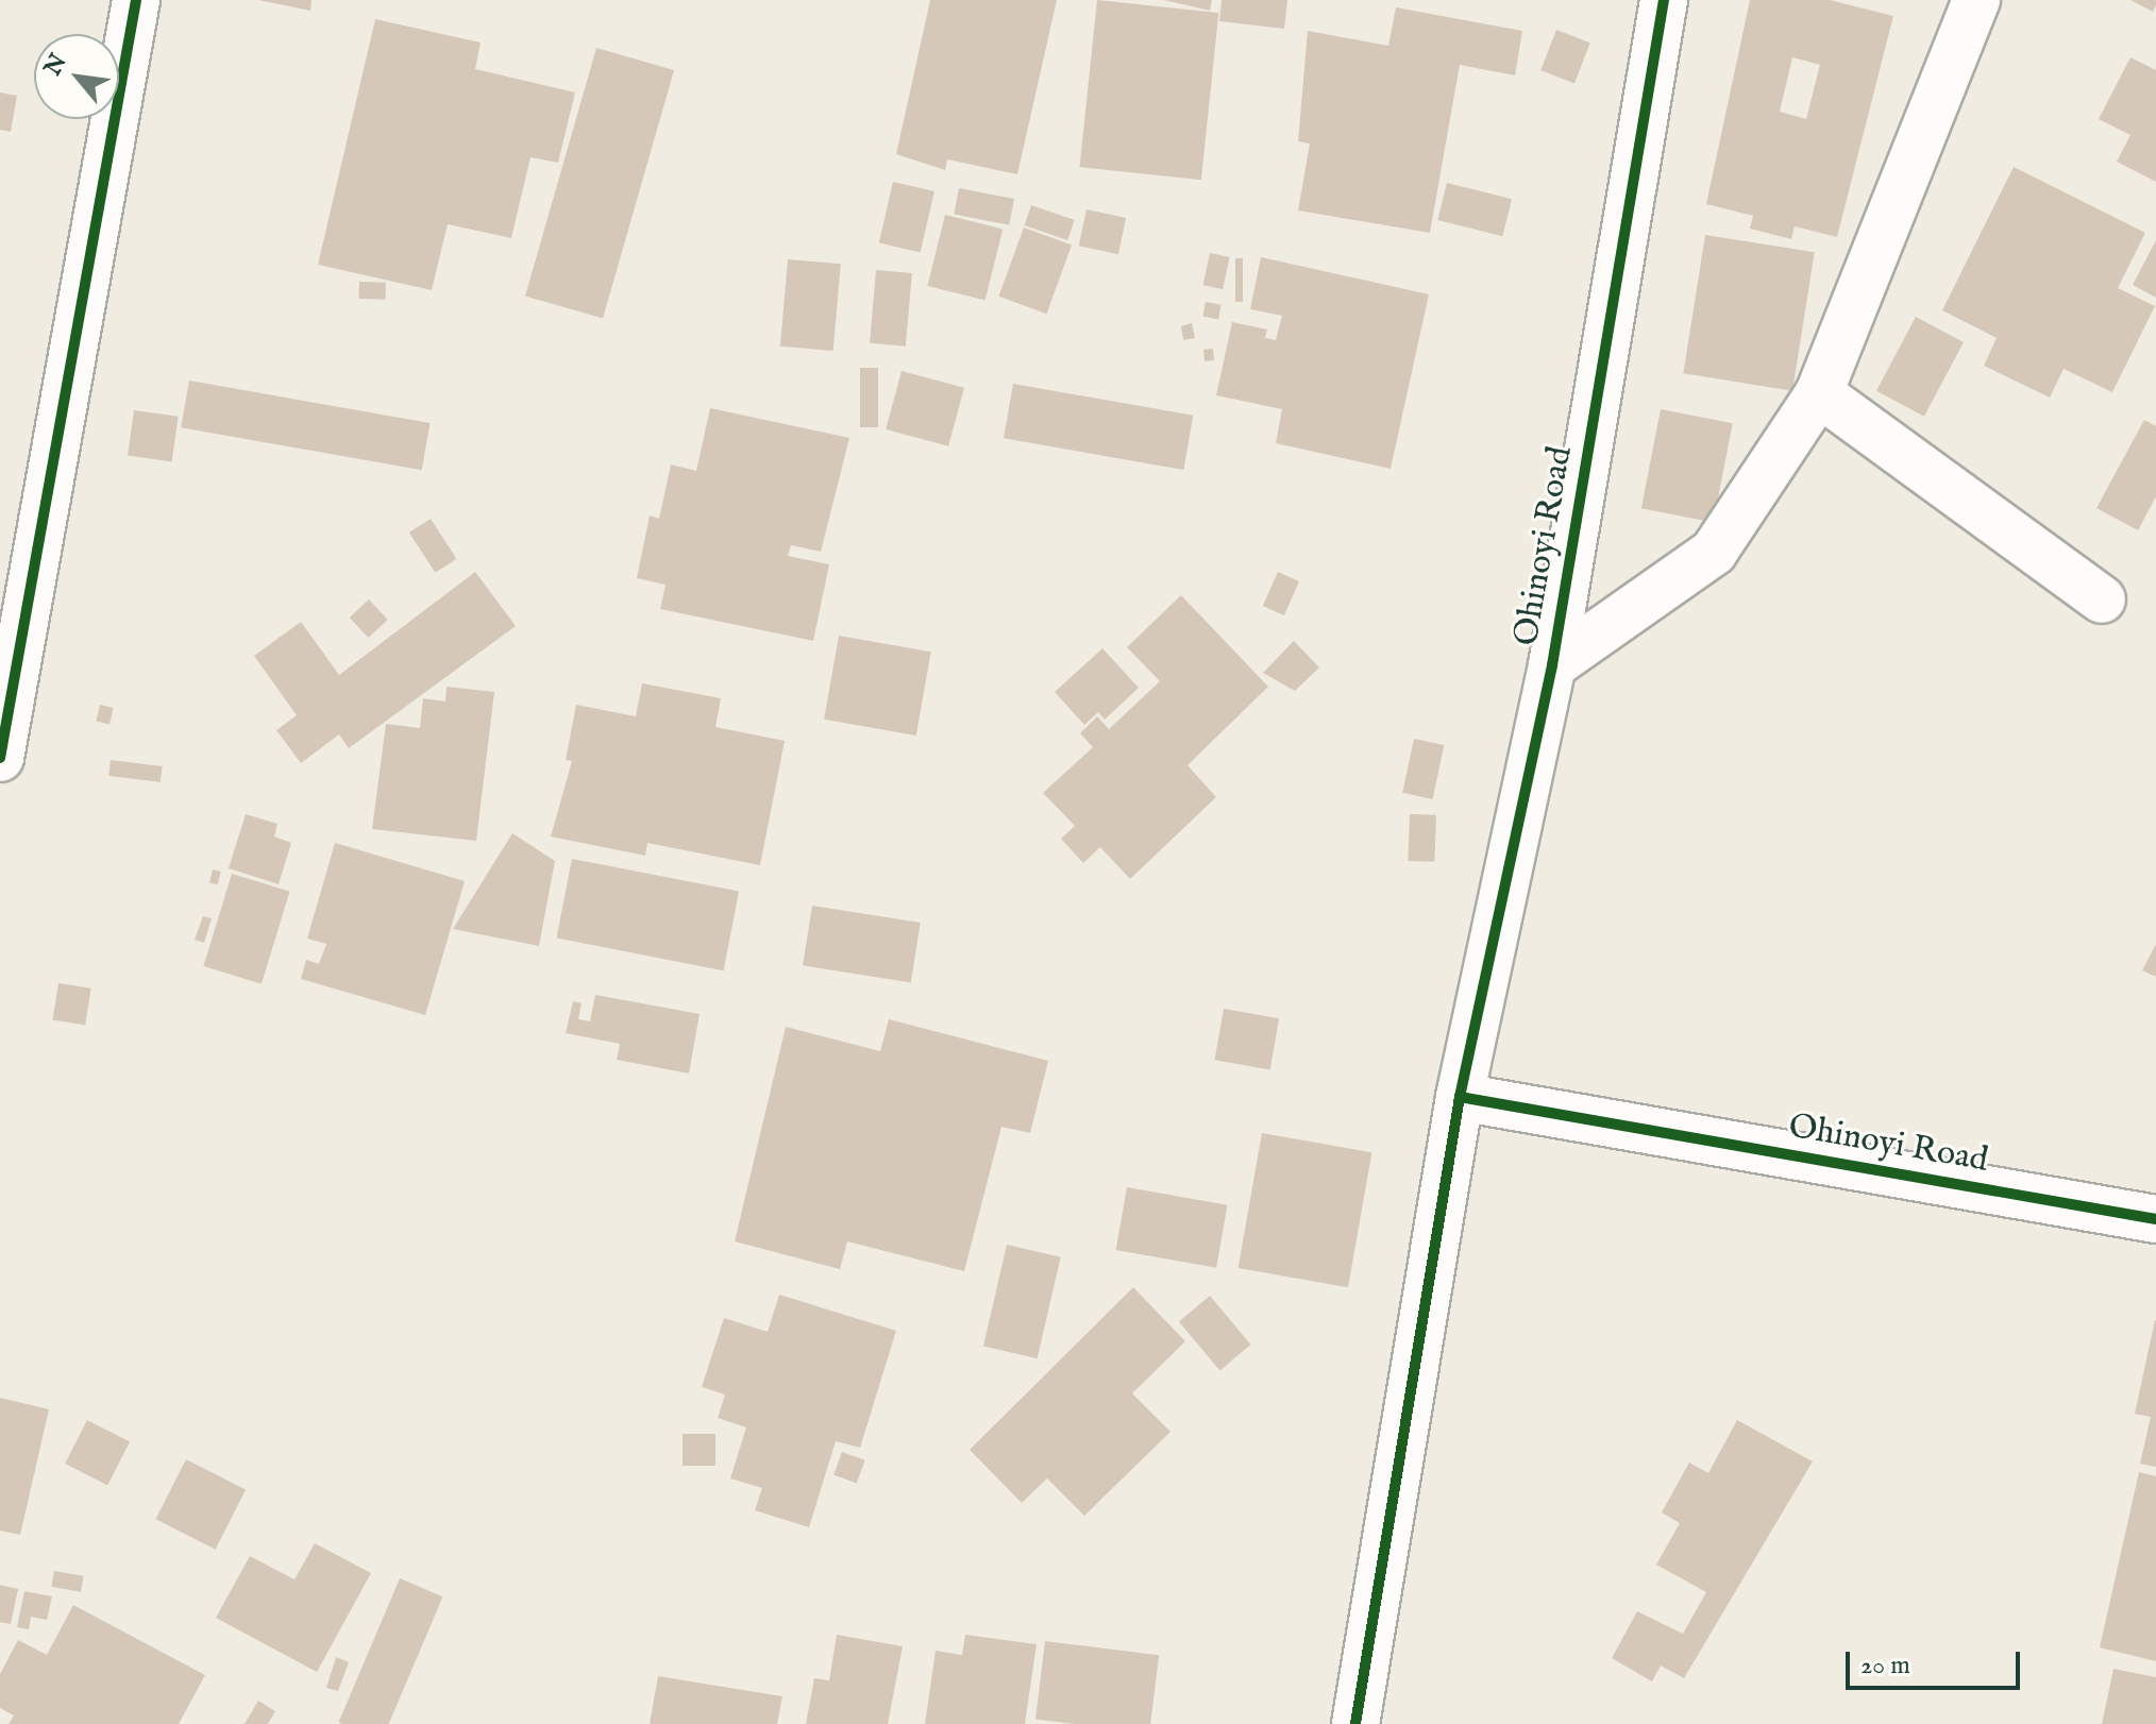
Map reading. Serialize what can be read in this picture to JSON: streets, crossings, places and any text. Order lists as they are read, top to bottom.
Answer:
{
  "streets": {
    "street": ["Ohinoyi Road"]
  },
  "scale_bar": "20 m",
  "north": "top left"
}
